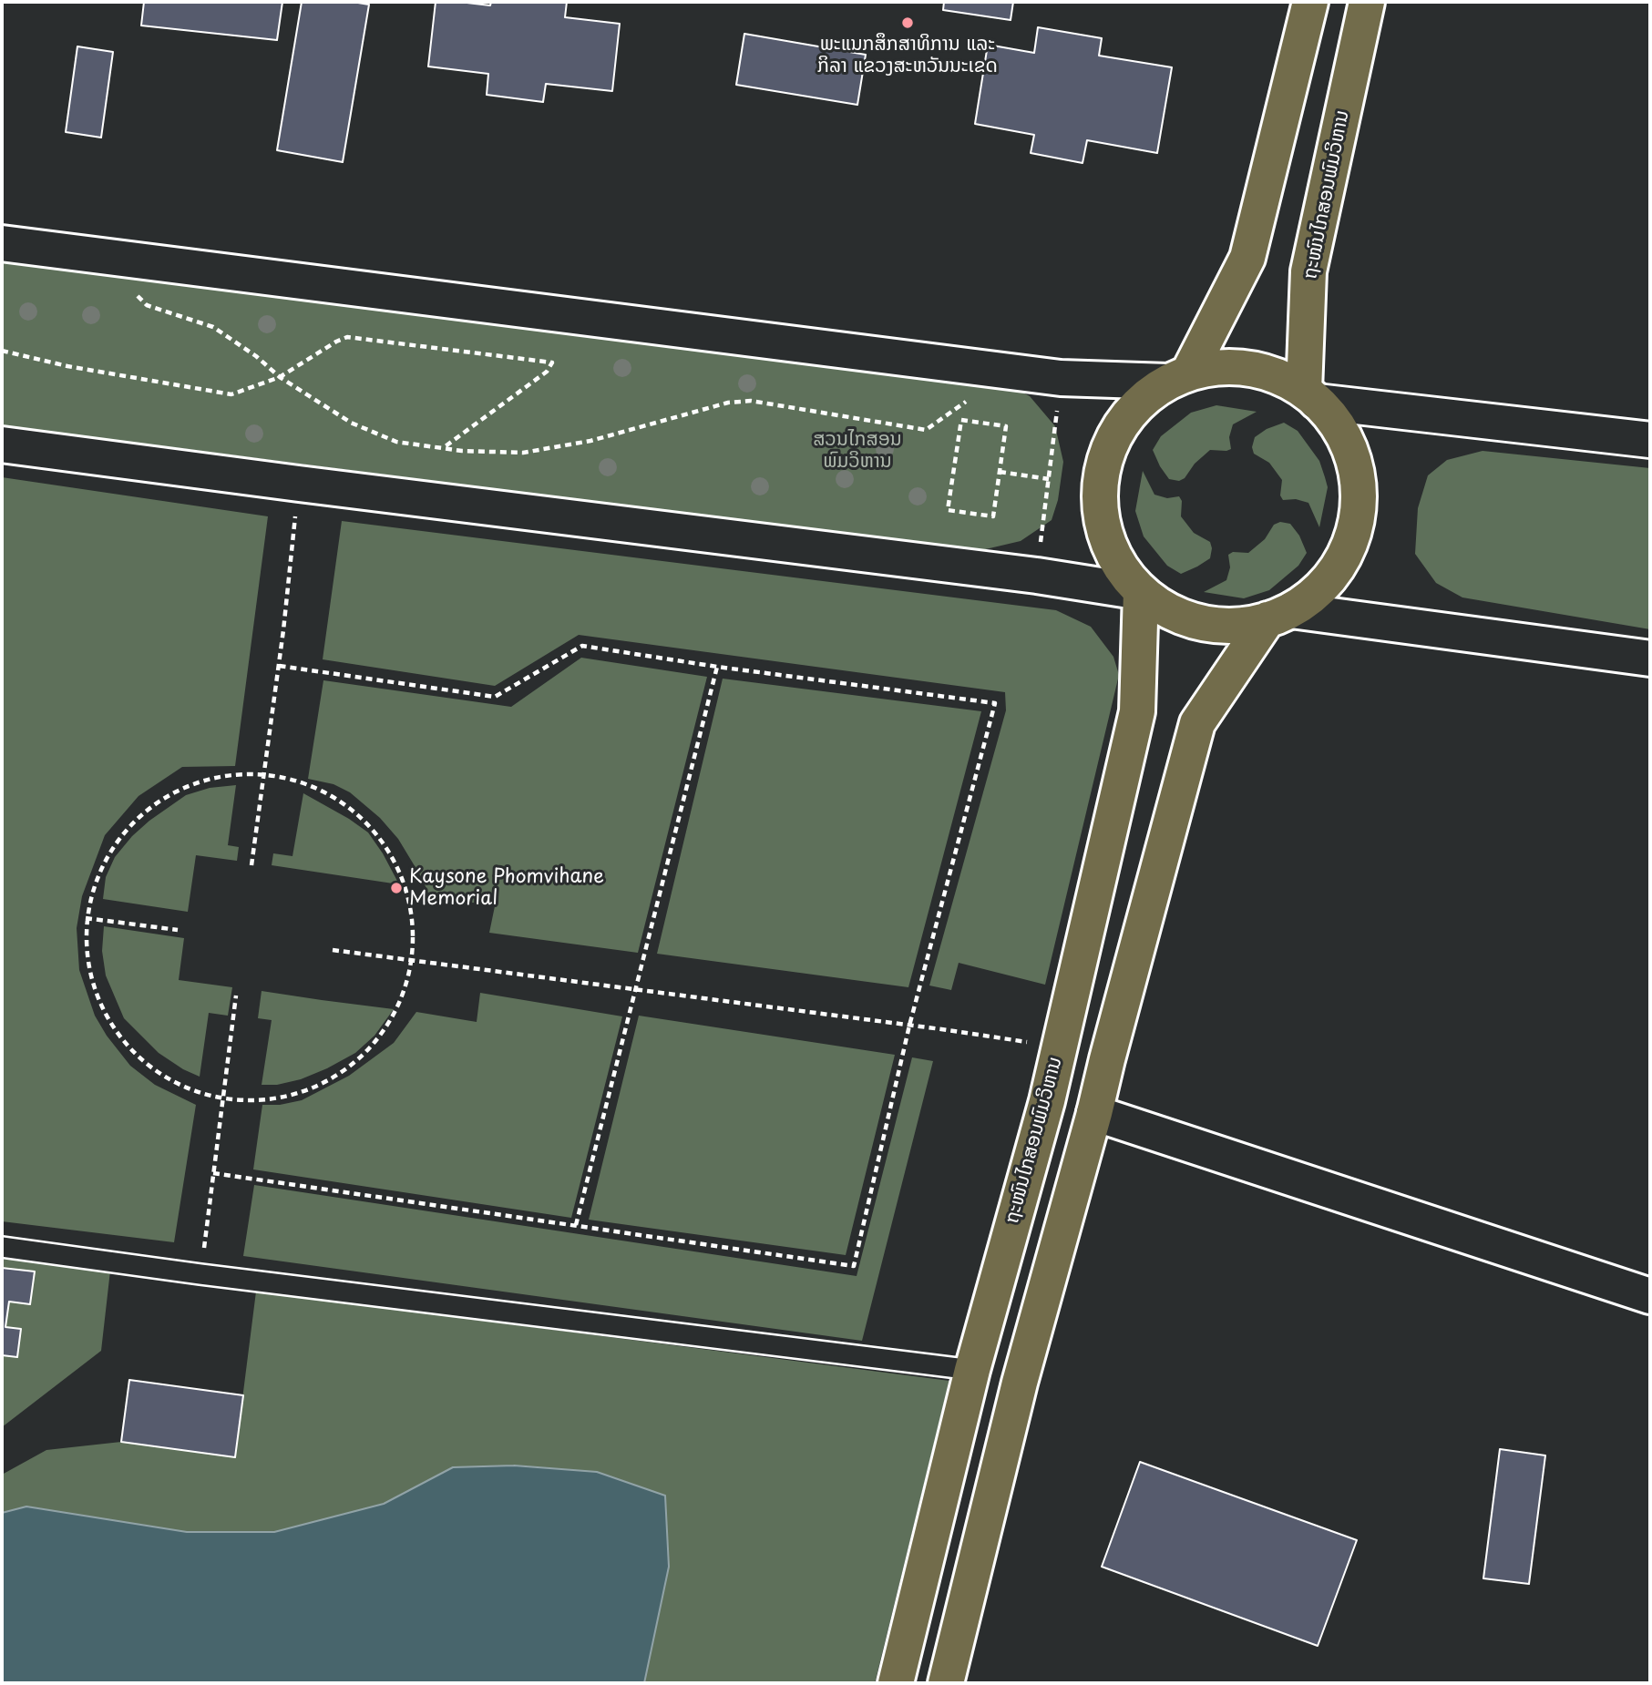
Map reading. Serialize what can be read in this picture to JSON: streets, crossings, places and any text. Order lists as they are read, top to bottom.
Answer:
{
  "streets": {
    "highway": ["ຖະໜົນໄກສອນພົມວິຫານ"]
  },
  "parks": ["ສວນໄກສອນ ພົມວິຫານ"],
  "places": ["ພະແນກສຶກສາທິການ ແລະ ກິລາ ແຂວງສະຫວັນນະເຂດ", "Kaysone Phomvihane Memorial"]
}
